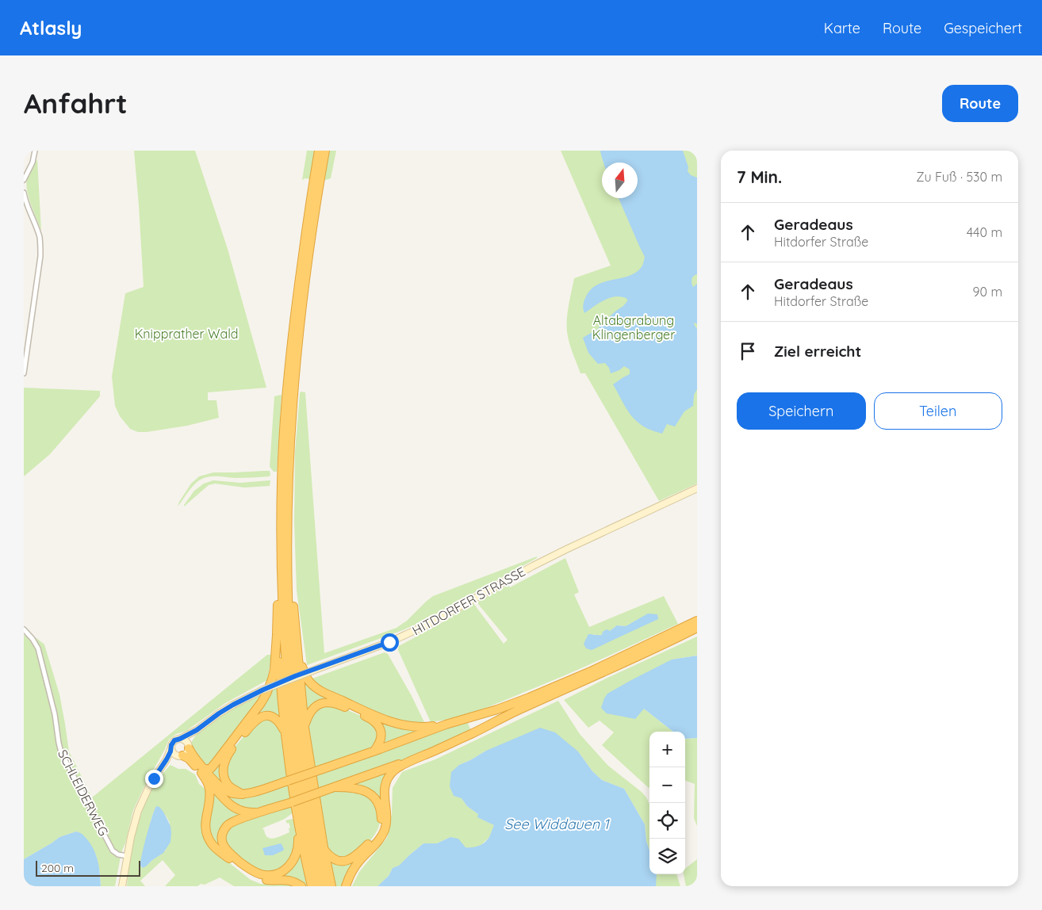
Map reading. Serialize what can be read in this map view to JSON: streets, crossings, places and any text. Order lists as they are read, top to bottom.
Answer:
{
  "streets": {
    "main road": ["HITDORFER STRASSE"],
    "street": ["SCHLEIDERWEG"]
  },
  "water": ["See Widdauen 1"],
  "parks": ["Altabgrabung Klingenberger", "Knipprather Wald"],
  "scale_bar": "200 m",
  "north": "top",
  "page": {
    "header": "Atlasly",
    "nav": ["Karte", "Route", "Gespeichert"],
    "buttons": [
      "Route",
      ["Speichern", "Teilen"]
    ],
    "title": "Anfahrt",
    "heading": ["7 Min.", "Zu Fuß · 530 m"],
    "list": [
      ["Geradeaus", "Hitdorfer Straße", "440 m"],
      ["Geradeaus", "Hitdorfer Straße", "90 m"],
      "Ziel erreicht"
    ],
    "map_buttons": ["+", "−"],
    "scale": "200 m"
  }
}
